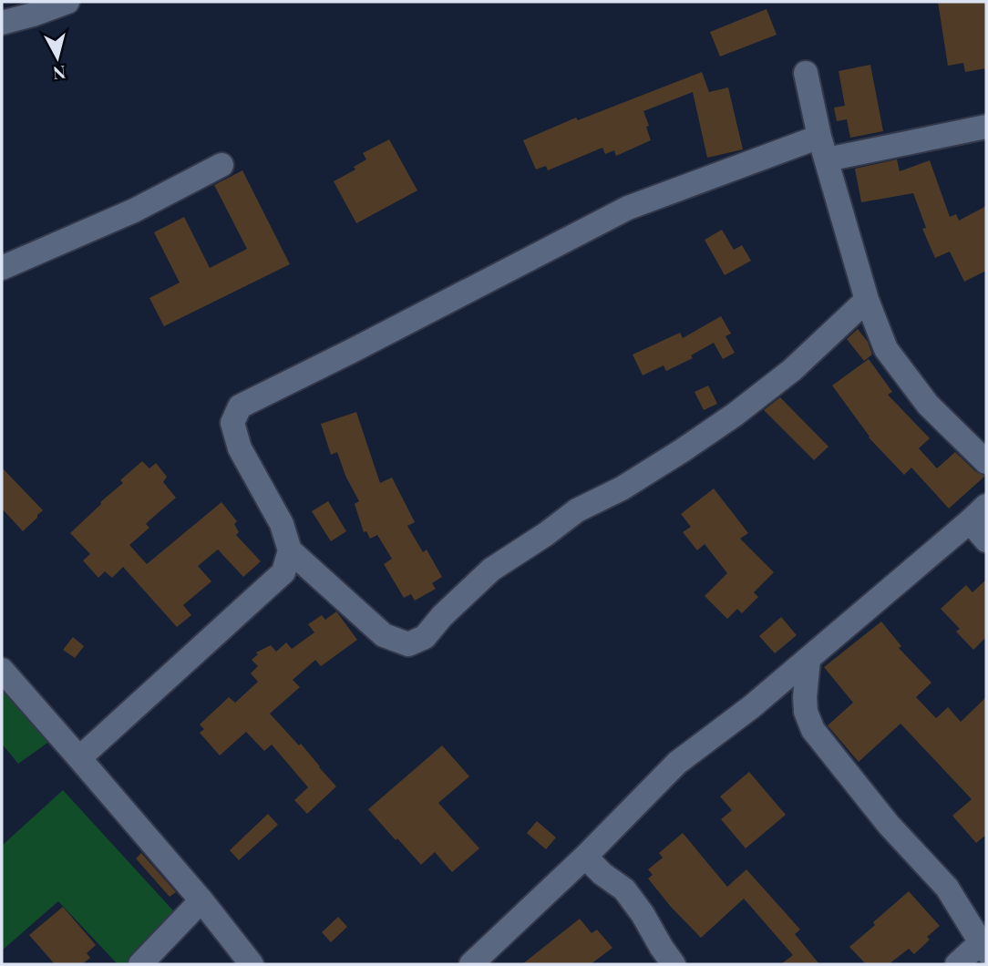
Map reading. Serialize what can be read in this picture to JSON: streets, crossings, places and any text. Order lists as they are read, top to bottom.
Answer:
{
  "north": "bottom"
}
